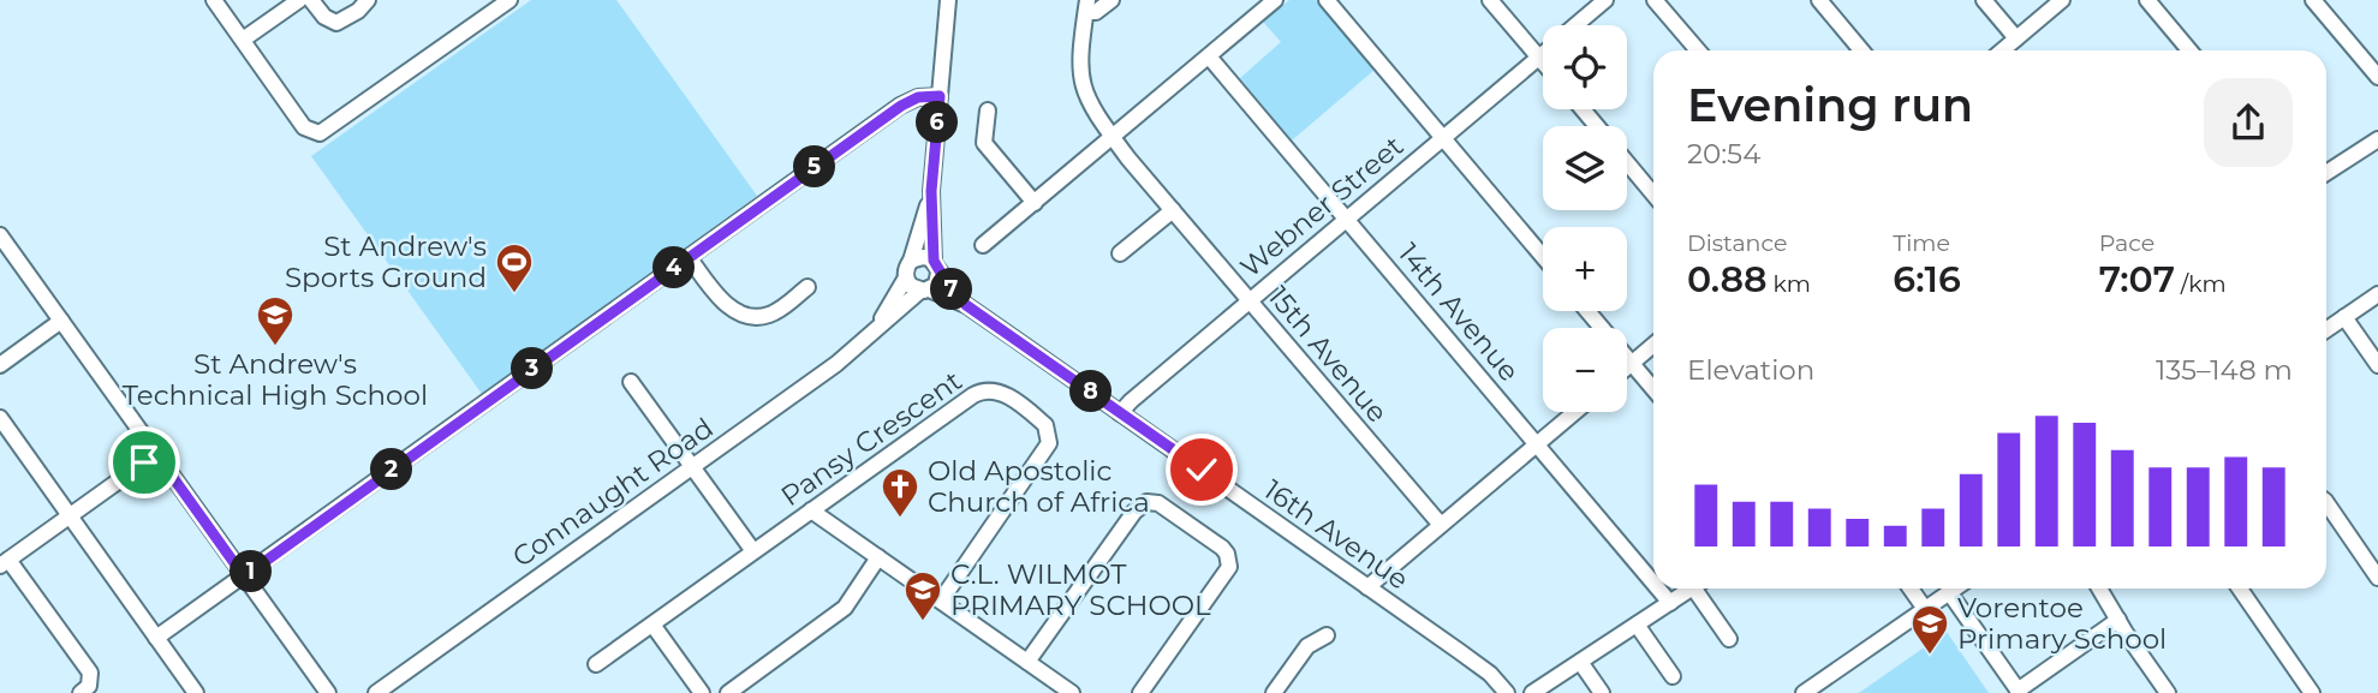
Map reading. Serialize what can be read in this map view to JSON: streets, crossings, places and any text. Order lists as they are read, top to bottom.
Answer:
{
  "streets": {
    "street": [
      "Webner Street",
      "14th Avenue",
      "15th Avenue",
      "Pansy Crescent",
      "Connaught Road",
      "16th Avenue"
    ]
  },
  "crossings": [
    ["Webner Street", "14th Avenue"],
    ["Webner Street", "15th Avenue"],
    ["Webner Street", "16th Avenue"],
    ["Connaught Road", "16th Avenue"]
  ],
  "places": {
    "sports": ["St Andrew's Sports Ground"],
    "school or university": ["St Andrew's Technical High School", "C.L. WILMOT PRIMARY SCHOOL", "Vorentoe Primary School"],
    "church": ["Old Apostolic Church of Africa"]
  },
  "page": {
    "map_buttons": ["+", "−"],
    "heading": ["Evening run", "20:54"],
    "pins": [
      "6",
      "5",
      "4",
      "7",
      "3",
      "8",
      "2",
      "1"
    ],
    "stats": [
      ["Distance", "0.88 km"],
      ["Time", "6:16"],
      ["Pace", "7:07 /km"]
    ],
    "chart": ["Elevation", "135–148 m"]
  }
}
